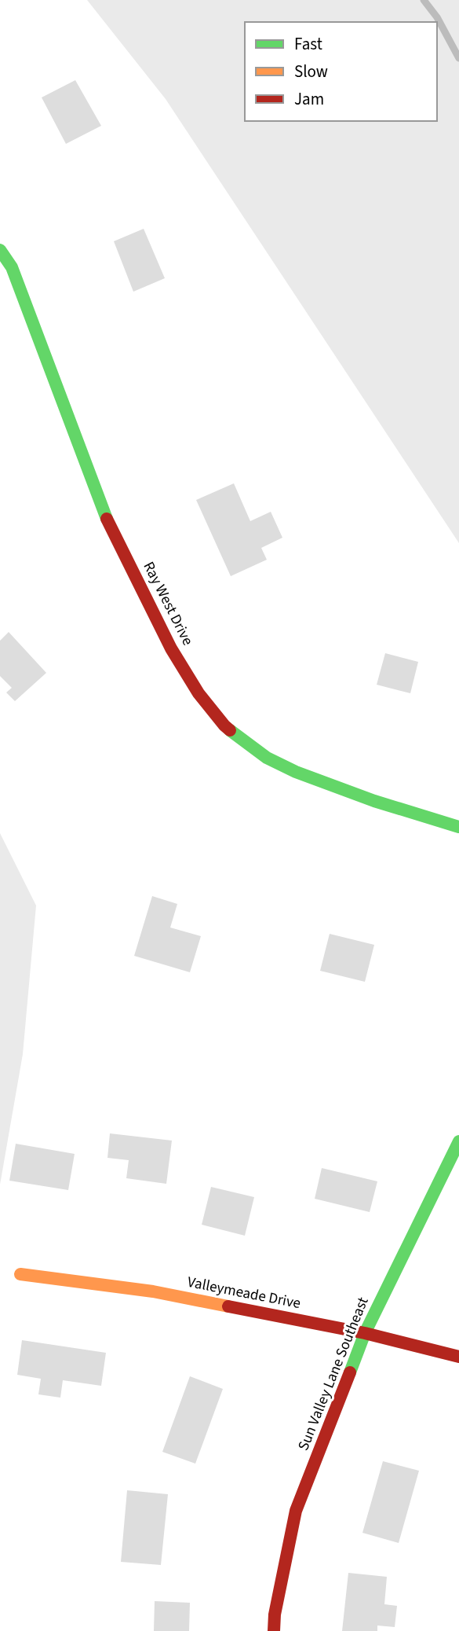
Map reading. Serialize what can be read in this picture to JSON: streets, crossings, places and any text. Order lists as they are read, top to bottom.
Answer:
{
  "streets": {
    "street": ["Ray West Drive", "Valleymeade Drive", "Sun Valley Lane Southeast"]
  },
  "crossings": [
    ["Valleymeade Drive", "Sun Valley Lane Southeast"]
  ],
  "legend": ["Fast", "Slow", "Jam"]
}
